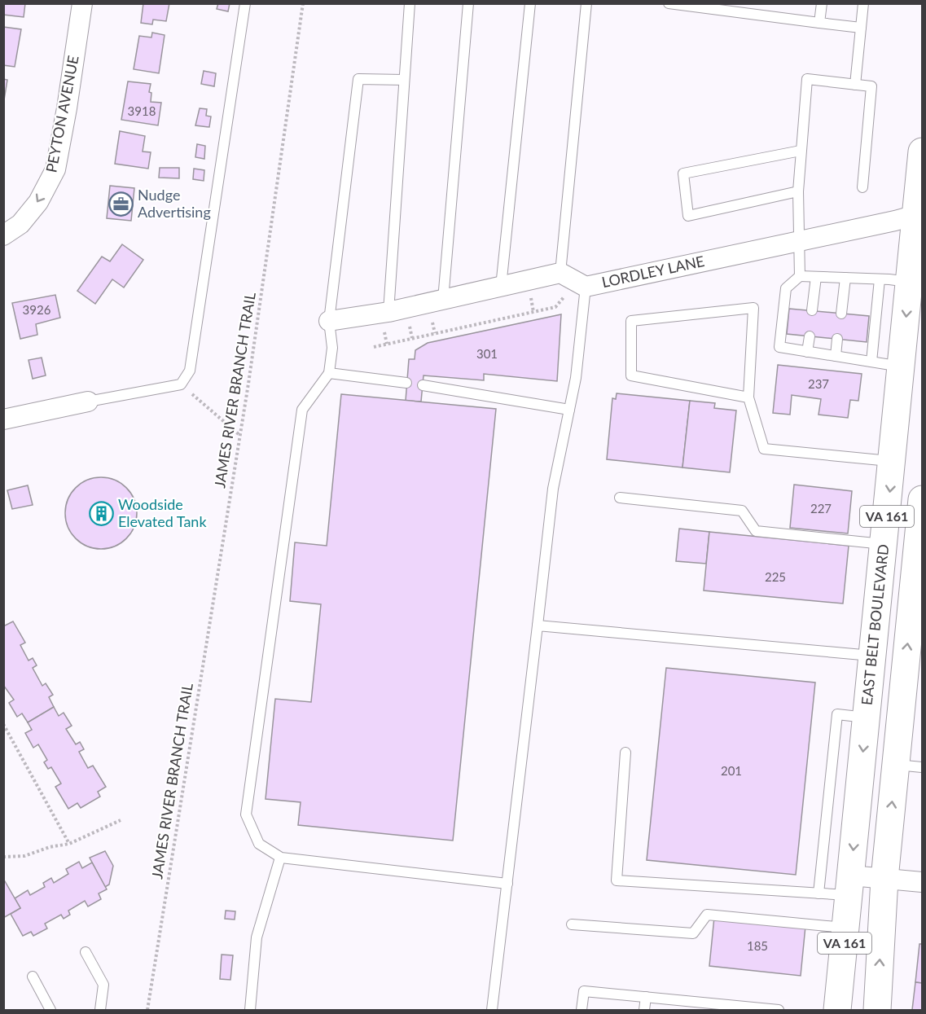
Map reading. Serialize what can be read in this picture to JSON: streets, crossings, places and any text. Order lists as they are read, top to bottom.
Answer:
{
  "streets": {
    "main road": ["VA 161", "EAST BELT BOULEVARD"],
    "street": ["PEYTON AVENUE", "LORDLEY LANE"],
    "path": ["JAMES RIVER BRANCH TRAIL"]
  },
  "crossings": [
    ["LORDLEY LANE", "EAST BELT BOULEVARD"]
  ],
  "one_way": ["PEYTON AVENUE"],
  "places": {
    "office": ["Nudge Advertising"],
    "building": ["Woodside Elevated Tank"]
  },
  "house_numbers": [
    "3918",
    "3926",
    "301",
    "237",
    "227",
    "225",
    "201",
    "185"
  ]
}
